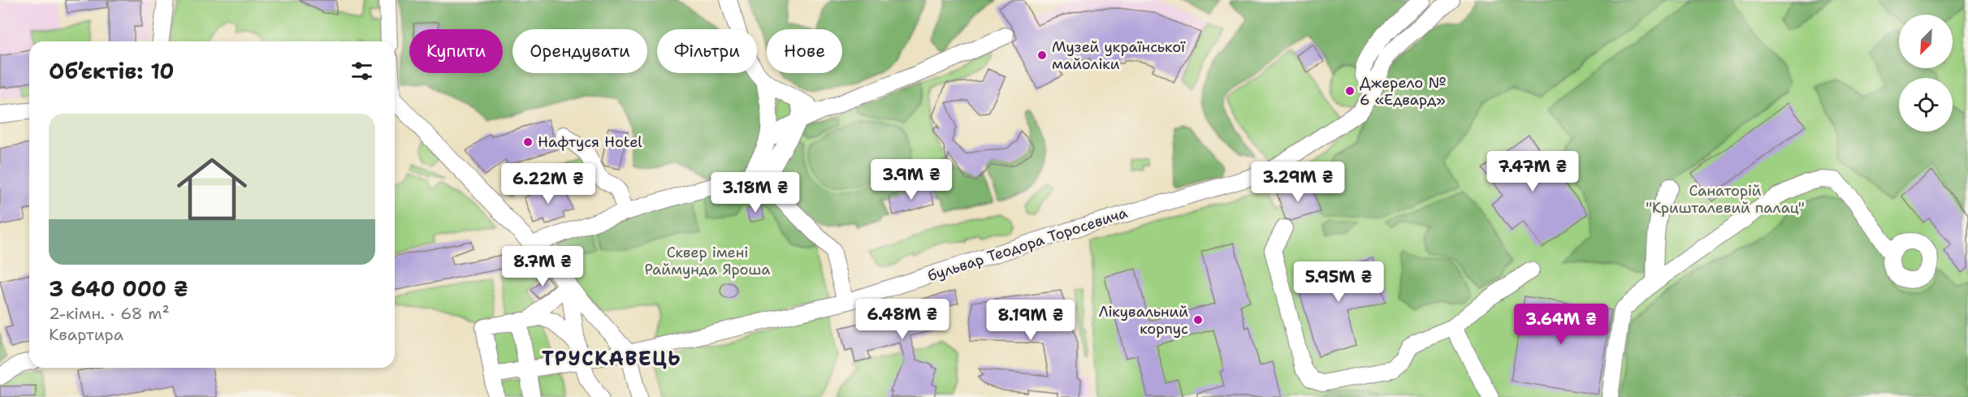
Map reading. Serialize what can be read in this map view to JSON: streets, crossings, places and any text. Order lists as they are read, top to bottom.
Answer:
{
  "streets": {
    "street": ["бульвар Теодора Торосевича"]
  },
  "districts": ["ТРУСКАВЕЦЬ"],
  "parks": ["Санаторій \"Кришталевий палац\"", "Сквер імені Раймунда Яроша"],
  "places": [
    "Музей української майоліки",
    "Джерело № 6 «Едвард»",
    "Нафтуся Hotel",
    "Лікувальний корпус"
  ],
  "north": "bottom left",
  "page": {
    "chip": [
      "Купити",
      "Орендувати",
      "Фільтри",
      "Нове"
    ],
    "heading": "Об’єктів: 10",
    "list": [
      {
        "name": "3 640 000 ₴",
        "note": "2-кімн. · 68 m² · Квартира"
      }
    ],
    "price": [
      "7.47M ₴",
      "3.9M ₴",
      "3.29M ₴",
      "6.22M ₴",
      "3.18M ₴",
      "8.7M ₴",
      "5.95M ₴",
      "6.48M ₴",
      "8.19M ₴",
      "3.64M ₴"
    ]
  }
}
